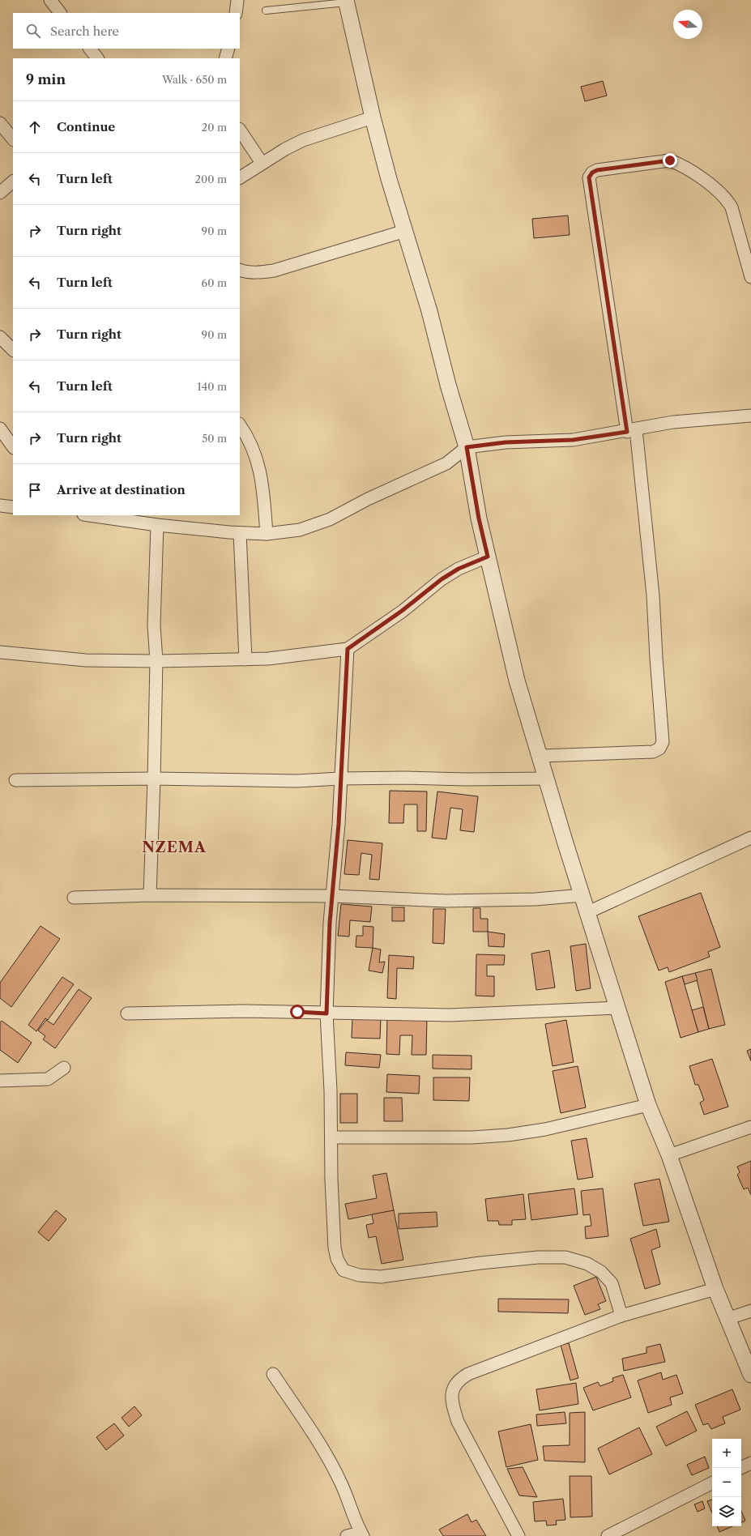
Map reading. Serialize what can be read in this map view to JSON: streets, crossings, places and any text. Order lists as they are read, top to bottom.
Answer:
{
  "districts": ["NZEMA"],
  "north": "left",
  "page": {
    "search": "Search here",
    "heading": ["9 min", "Walk · 650 m"],
    "list": [
      ["Continue", "20 m"],
      ["Turn left", "200 m"],
      ["Turn right", "90 m"],
      ["Turn left", "60 m"],
      ["Turn right", "90 m"],
      ["Turn left", "140 m"],
      ["Turn right", "50 m"],
      "Arrive at destination"
    ],
    "map_buttons": ["+", "−"]
  }
}
